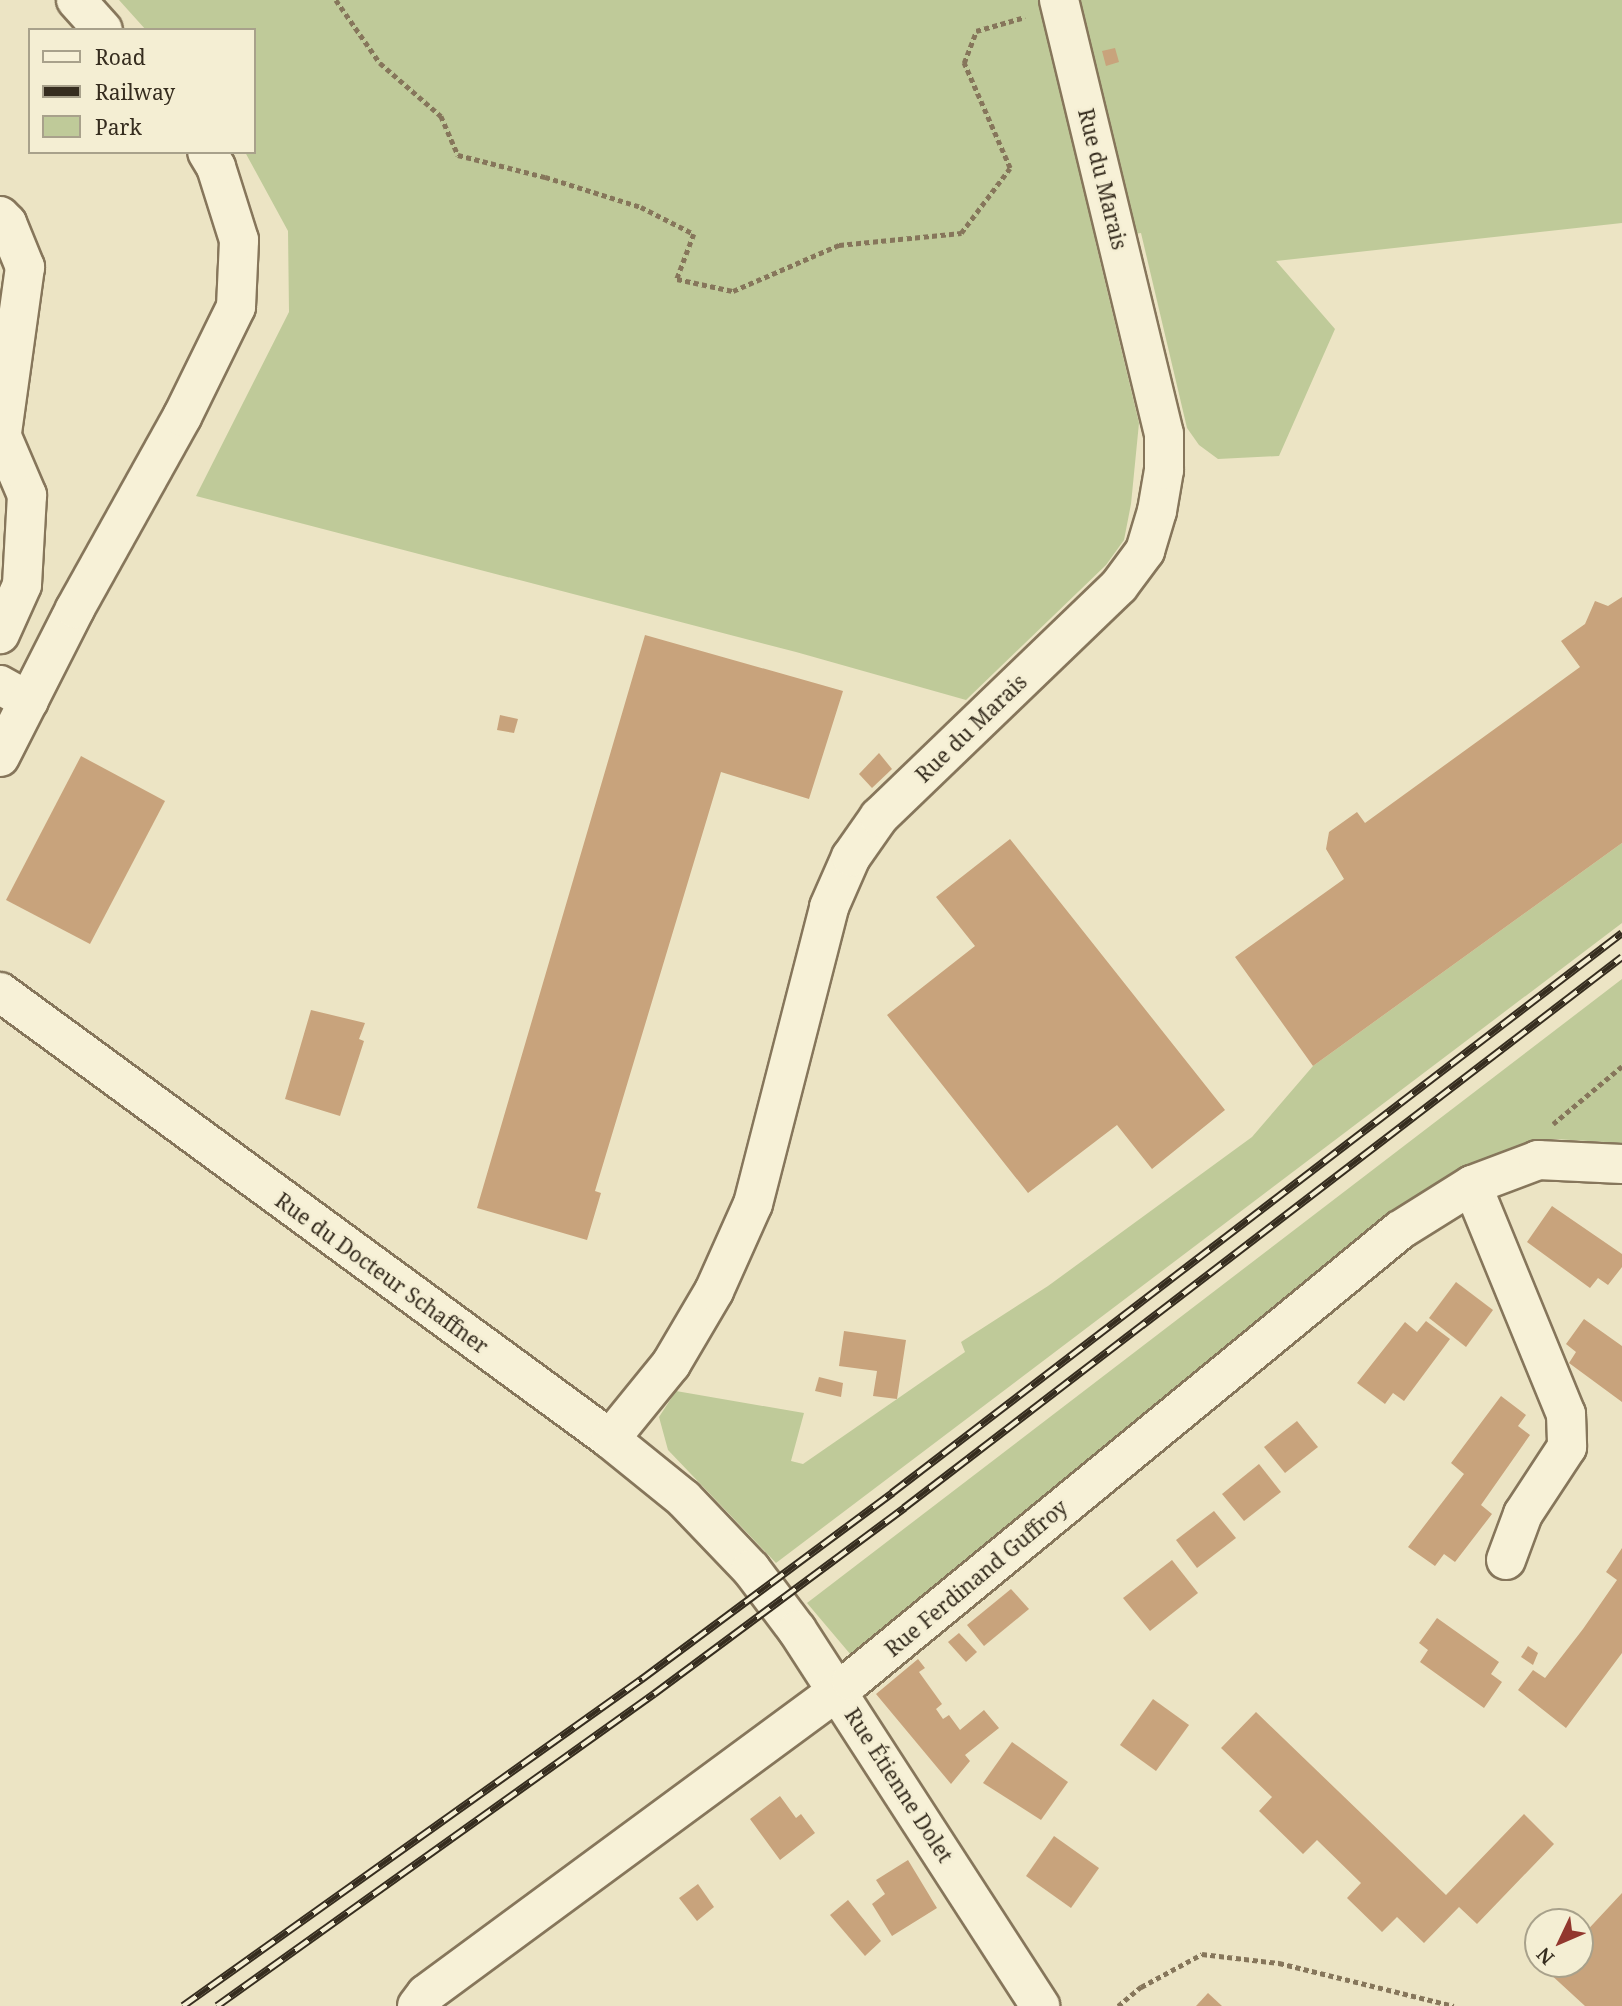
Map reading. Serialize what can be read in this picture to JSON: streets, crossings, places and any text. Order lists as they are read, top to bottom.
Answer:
{
  "streets": {
    "street": [
      "Rue du Marais",
      "Rue du Docteur Schaffner",
      "Rue Ferdinand Guffroy",
      "Rue Étienne Dolet"
    ]
  },
  "crossings": [
    ["Rue du Marais", "Rue du Docteur Schaffner"],
    ["Rue du Docteur Schaffner", "Rue Étienne Dolet"],
    ["Rue Ferdinand Guffroy", "Rue Étienne Dolet"]
  ],
  "legend": ["Road", "Railway", "Park"],
  "north": "bottom left"
}
